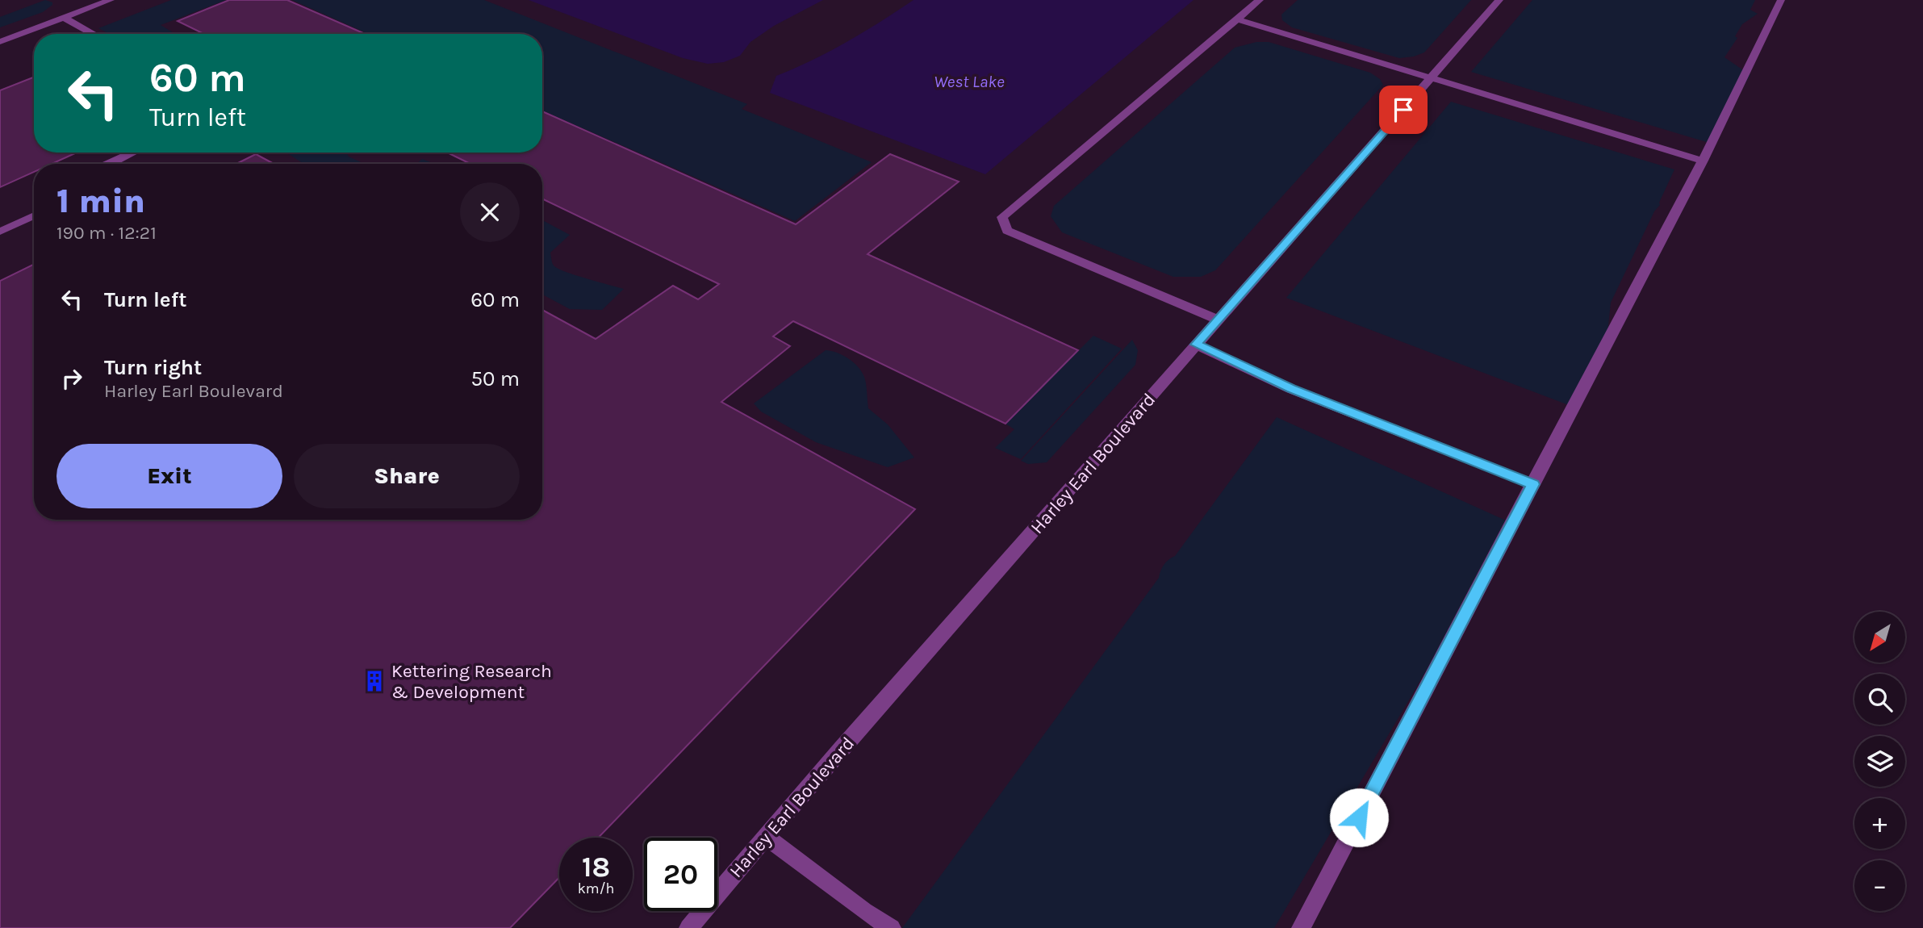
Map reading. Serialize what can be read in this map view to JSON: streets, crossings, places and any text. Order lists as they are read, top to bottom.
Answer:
{
  "streets": {
    "lane": ["Harley Earl Boulevard"]
  },
  "water": ["West Lake"],
  "places": {
    "building": ["Kettering Research & Development"]
  },
  "north": "bottom left",
  "page": {
    "turn": ["60 m", "Turn left"],
    "heading": ["1 min", "190 m · 12:21"],
    "list": [
      {
        "name": "Turn left",
        "value": "60 m"
      },
      {
        "name": "Turn right",
        "note": "Harley Earl Boulevard",
        "value": "50 m"
      }
    ],
    "buttons": ["Exit", "Share"],
    "map_buttons": ["+", "−"],
    "speed": "18 km/h",
    "limit": "20"
  }
}
